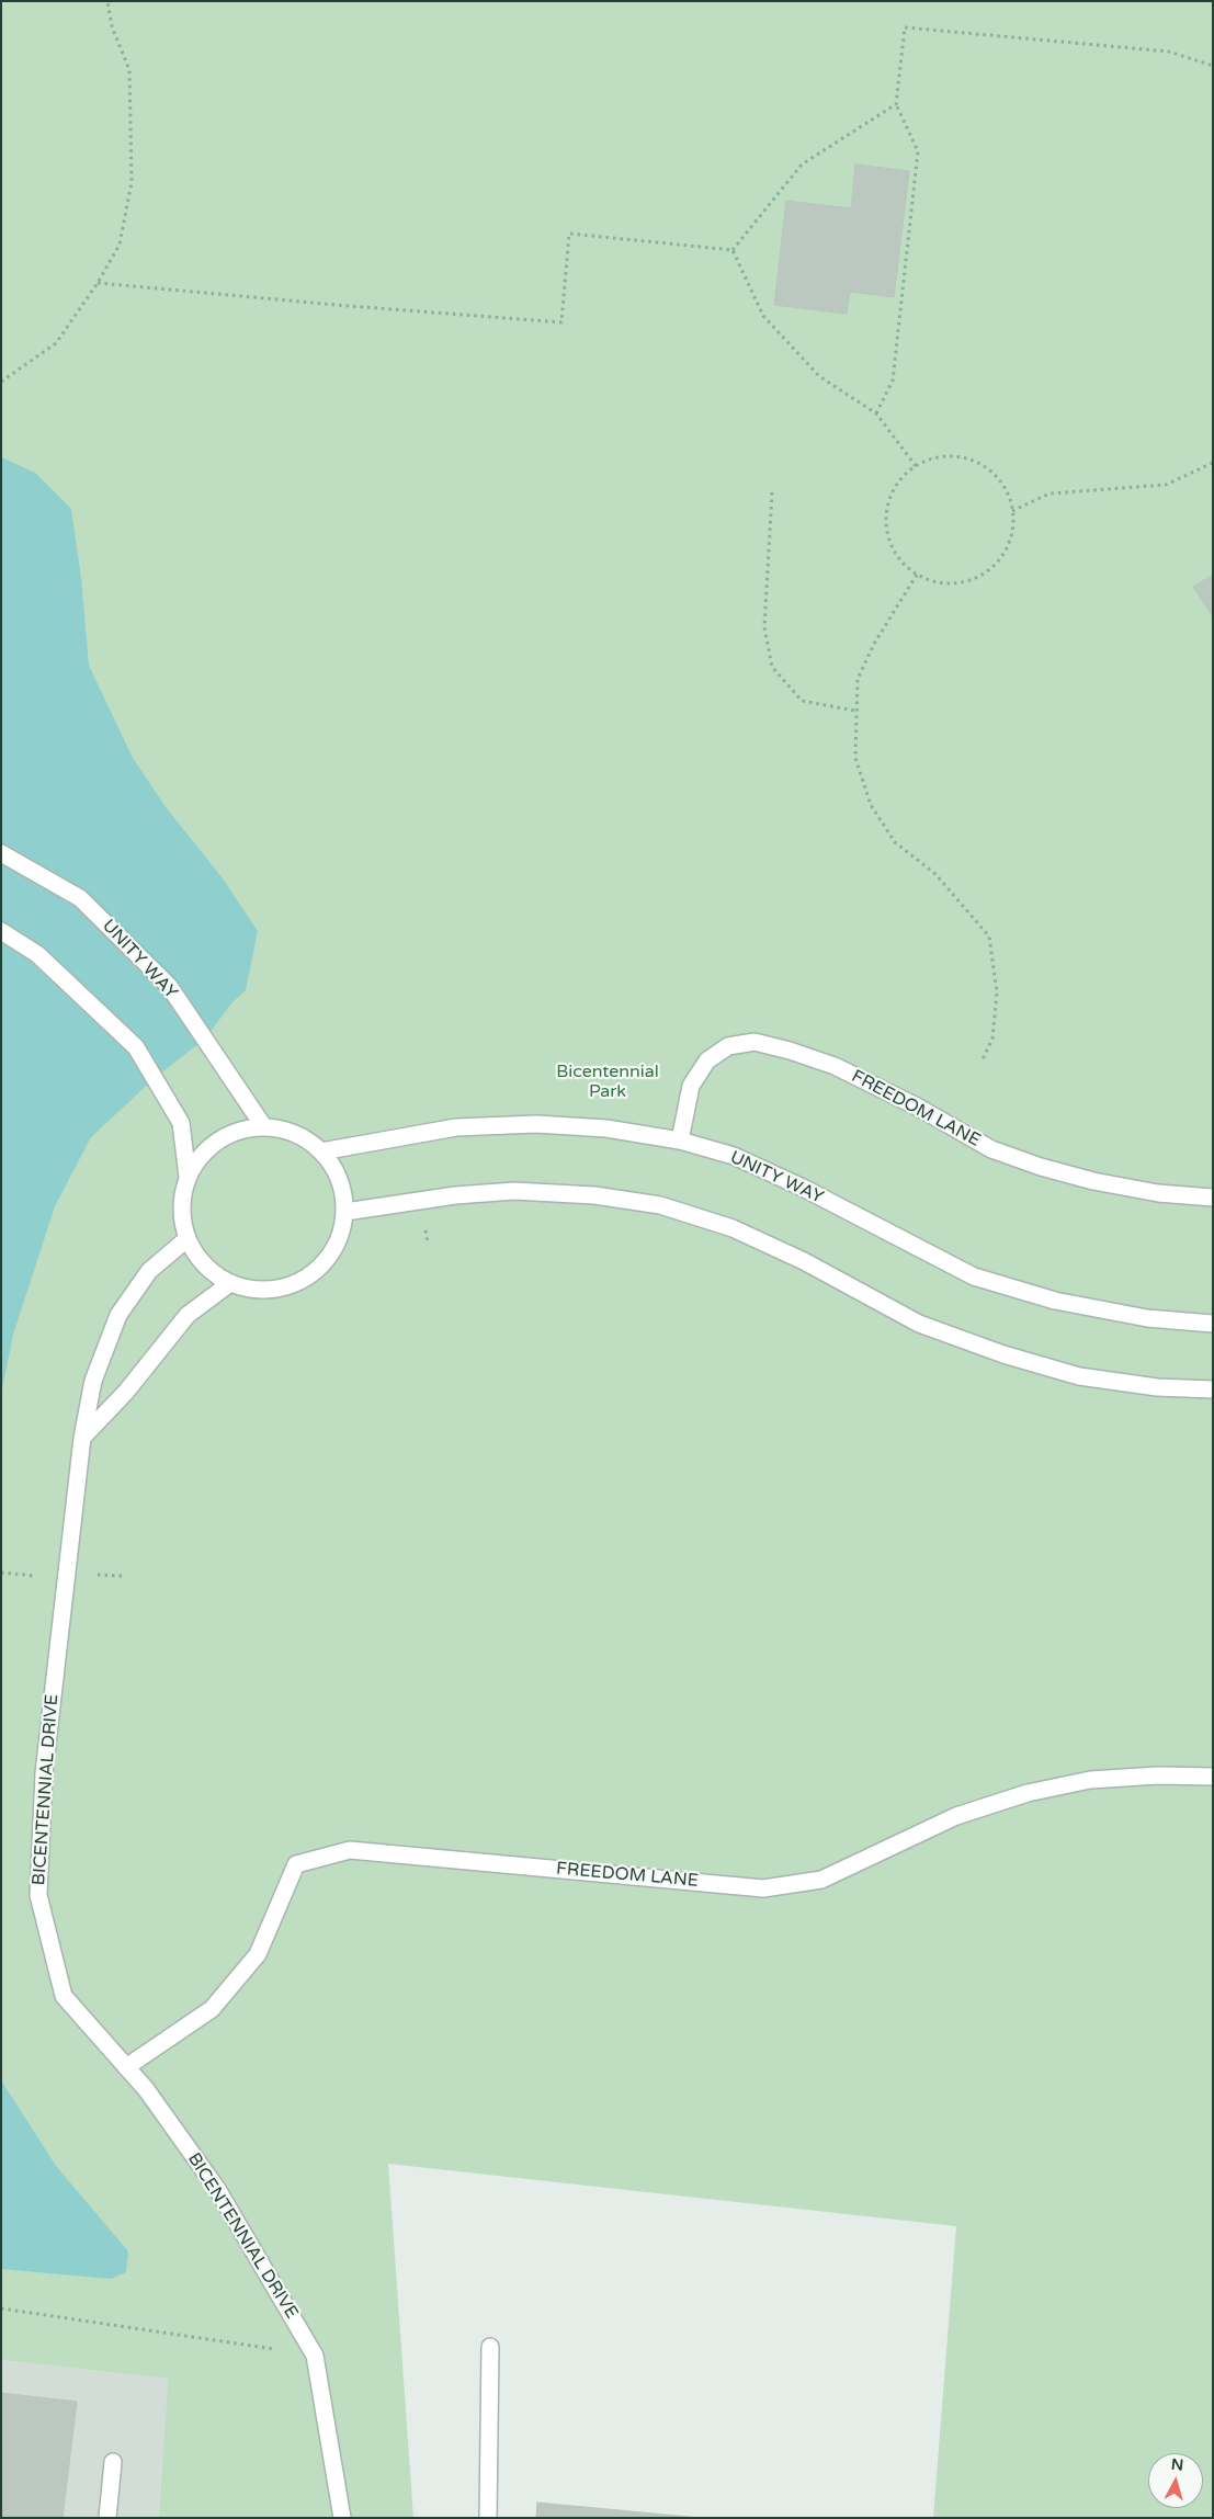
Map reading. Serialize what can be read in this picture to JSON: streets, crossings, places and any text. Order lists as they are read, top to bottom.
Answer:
{
  "streets": {
    "street": ["UNITY WAY", "FREEDOM LANE", "BICENTENNIAL DRIVE"]
  },
  "crossings": [
    ["UNITY WAY", "FREEDOM LANE"],
    ["UNITY WAY", "BICENTENNIAL DRIVE"],
    ["FREEDOM LANE", "BICENTENNIAL DRIVE"]
  ],
  "parks": ["Bicentennial Park"],
  "north": "top"
}
